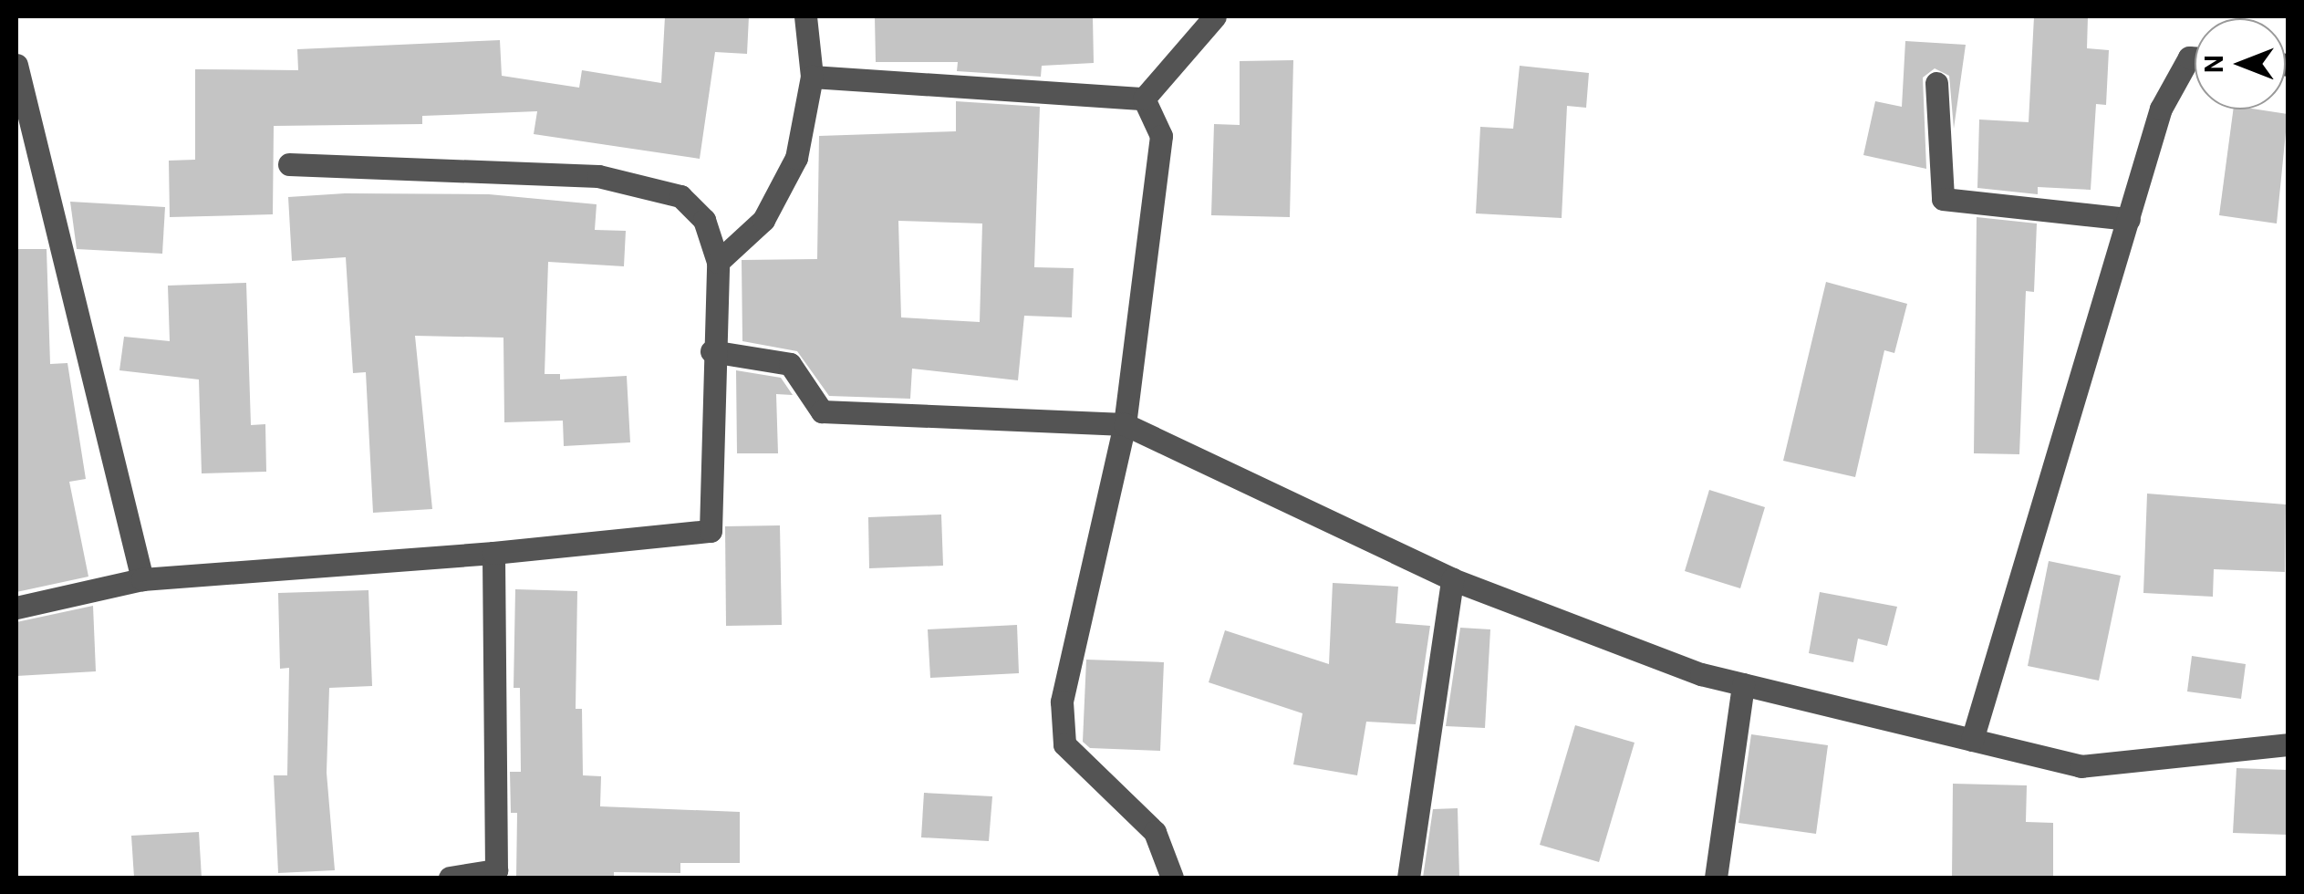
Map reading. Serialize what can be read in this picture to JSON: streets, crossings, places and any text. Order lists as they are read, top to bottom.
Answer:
{
  "north": "left"
}
